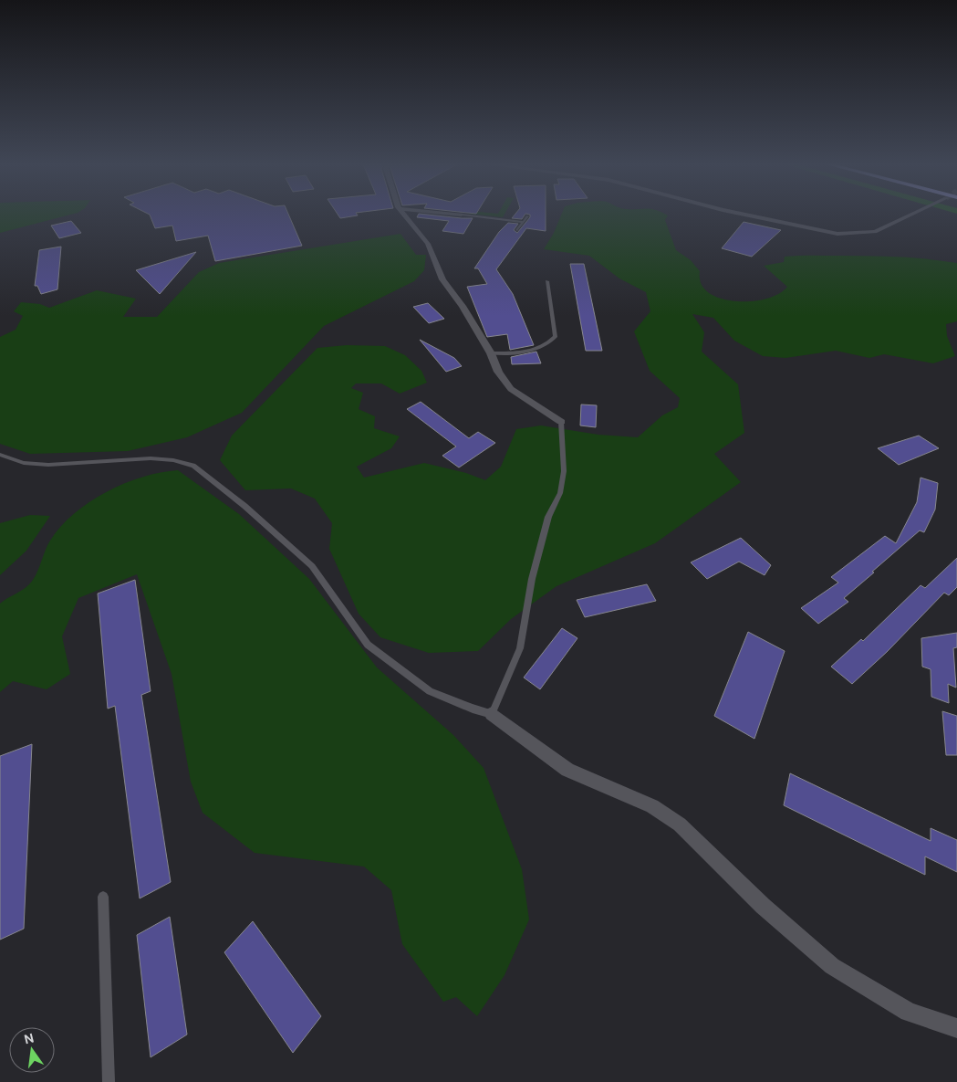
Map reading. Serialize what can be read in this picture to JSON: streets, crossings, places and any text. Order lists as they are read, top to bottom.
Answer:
{
  "north": "top"
}
